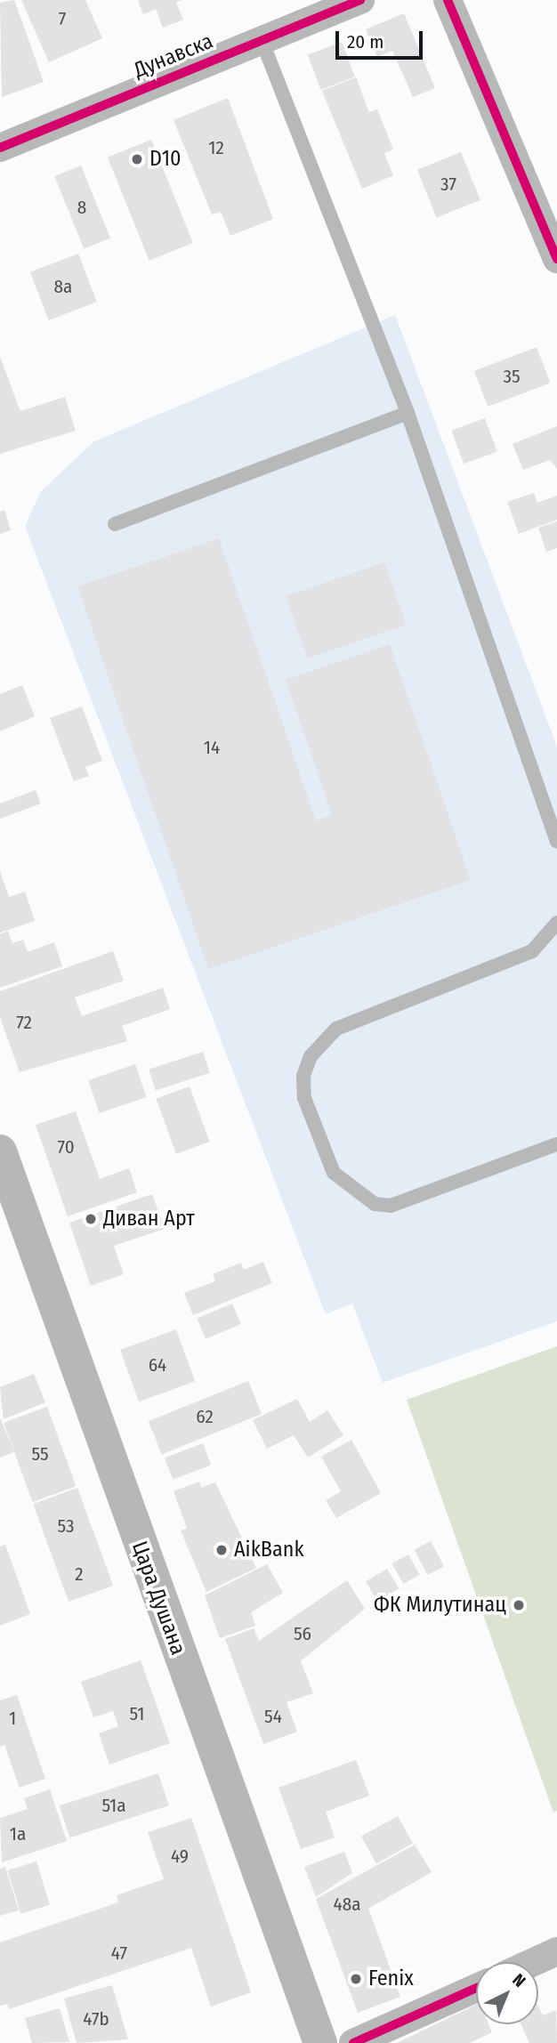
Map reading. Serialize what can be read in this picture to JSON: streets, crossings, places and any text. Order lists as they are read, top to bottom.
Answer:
{
  "streets": {
    "main road": ["Цара Душана"],
    "street": ["Дунавска"]
  },
  "places": [
    "D10",
    "Диван Арт",
    "AikBank",
    "ФК Милутинац",
    "Fenix"
  ],
  "house_numbers": [
    "7",
    "12",
    "37",
    "8",
    "8a",
    "35",
    "14",
    "72",
    "70",
    "64",
    "62",
    "55",
    "53",
    "2",
    "56",
    "51",
    "54",
    "1",
    "51a",
    "1a",
    "49",
    "48a",
    "47",
    "47b"
  ],
  "scale_bar": "20 m",
  "north": "top right"
}
